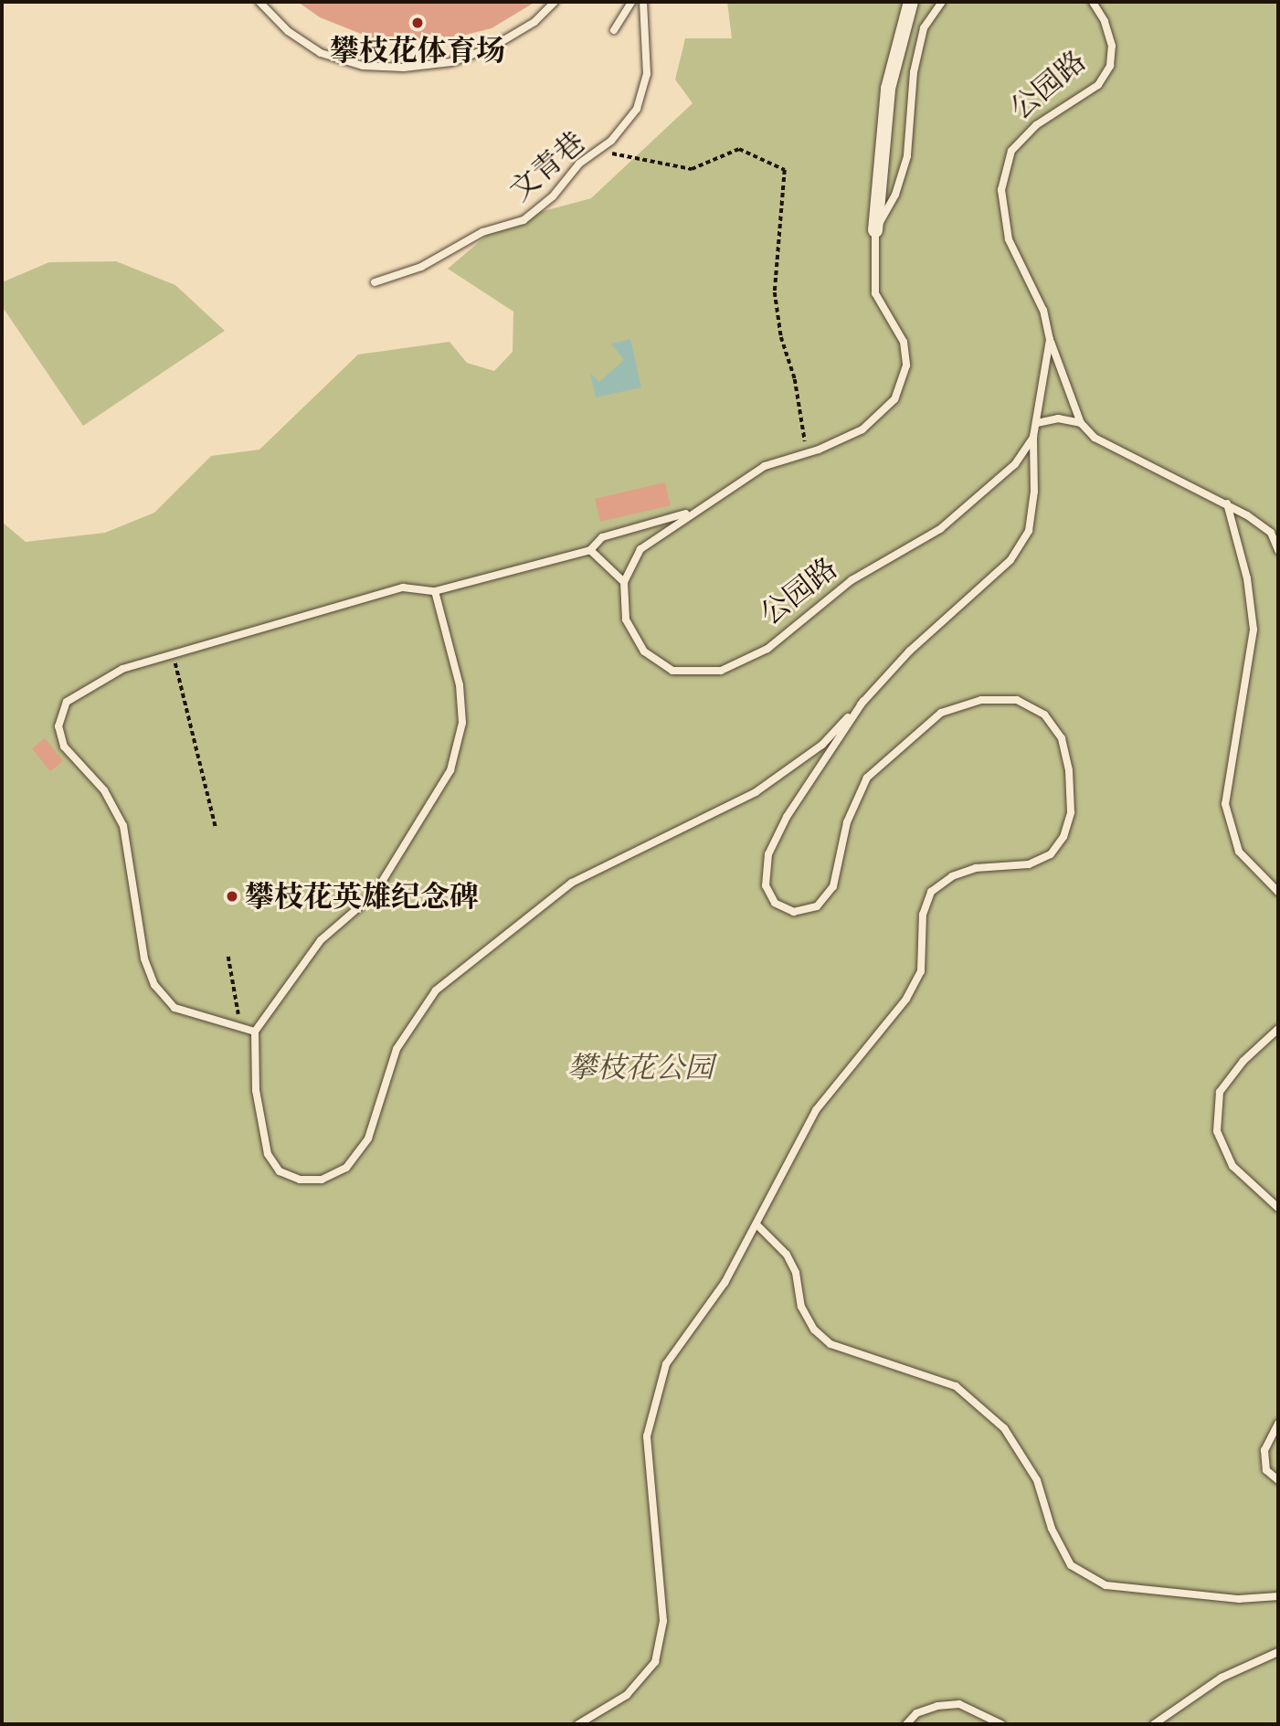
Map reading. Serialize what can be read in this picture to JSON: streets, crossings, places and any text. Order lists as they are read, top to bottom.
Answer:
{
  "streets": {
    "lane": ["公园路", "文青巷"]
  },
  "parks": ["攀枝花公园"],
  "places": ["攀枝花体育场", "攀枝花英雄纪念碑"]
}
